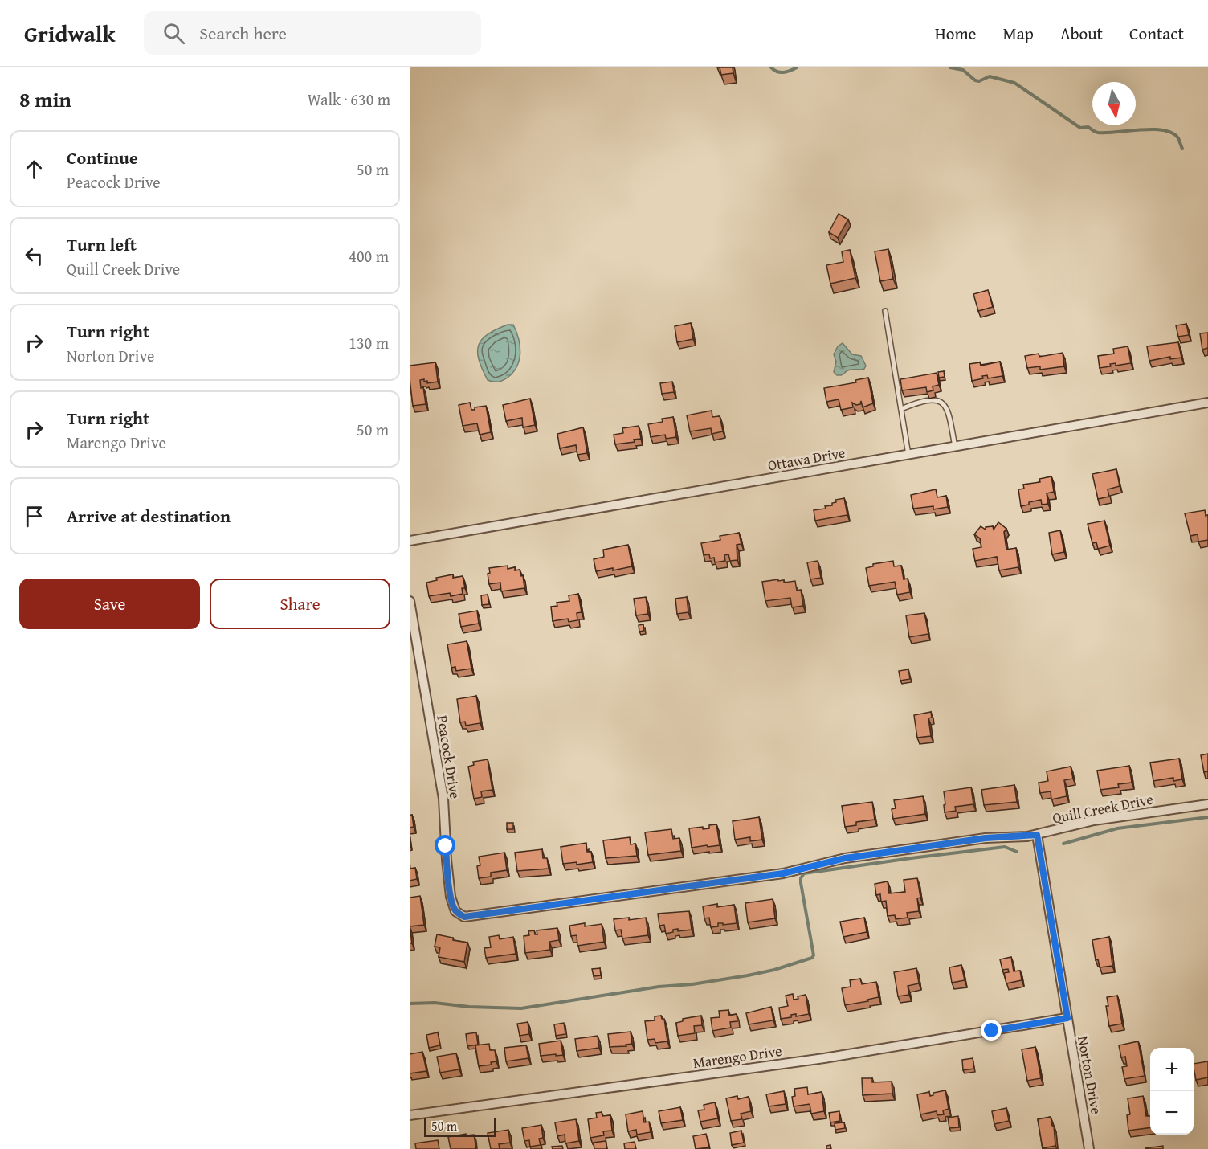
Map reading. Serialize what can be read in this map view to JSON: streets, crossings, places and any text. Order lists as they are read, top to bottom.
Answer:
{
  "streets": {
    "street": [
      "Ottawa Drive",
      "Peacock Drive",
      "Quill Creek Drive",
      "Marengo Drive",
      "Norton Drive"
    ]
  },
  "crossings": [
    ["Peacock Drive", "Quill Creek Drive"],
    ["Quill Creek Drive", "Norton Drive"],
    ["Marengo Drive", "Norton Drive"]
  ],
  "scale_bar": "50 m",
  "north": "bottom",
  "page": {
    "header": "Gridwalk",
    "search": "Search here",
    "nav": [
      "Home",
      "Map",
      "About",
      "Contact"
    ],
    "heading": ["8 min", "Walk · 630 m"],
    "list": [
      ["Continue", "Peacock Drive", "50 m"],
      ["Turn left", "Quill Creek Drive", "400 m"],
      ["Turn right", "Norton Drive", "130 m"],
      ["Turn right", "Marengo Drive", "50 m"],
      "Arrive at destination"
    ],
    "buttons": ["Save", "Share"],
    "map_buttons": ["+", "−"],
    "scale": "50 m"
  }
}
